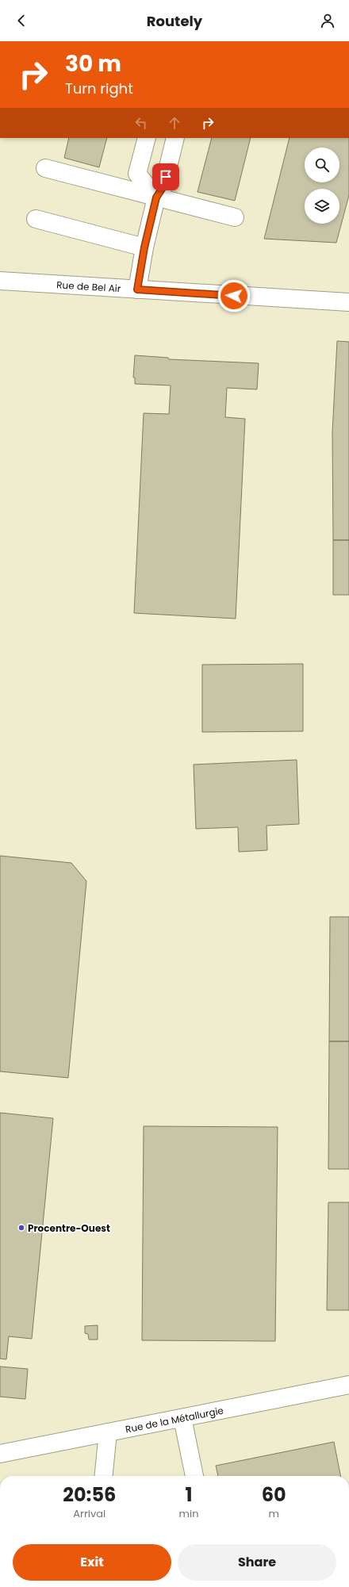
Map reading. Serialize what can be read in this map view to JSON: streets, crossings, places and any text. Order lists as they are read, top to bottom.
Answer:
{
  "streets": {
    "street": ["Rue de Bel Air", "Rue de la Métallurgie"]
  },
  "places": ["Procentre-Ouest"],
  "page": {
    "header": "Routely",
    "turn": ["30 m", "Turn right"],
    "eta": [
      "20:56",
      "Arrival",
      "1",
      "min",
      "60",
      "m"
    ],
    "buttons": ["Exit", "Share"]
  }
}
